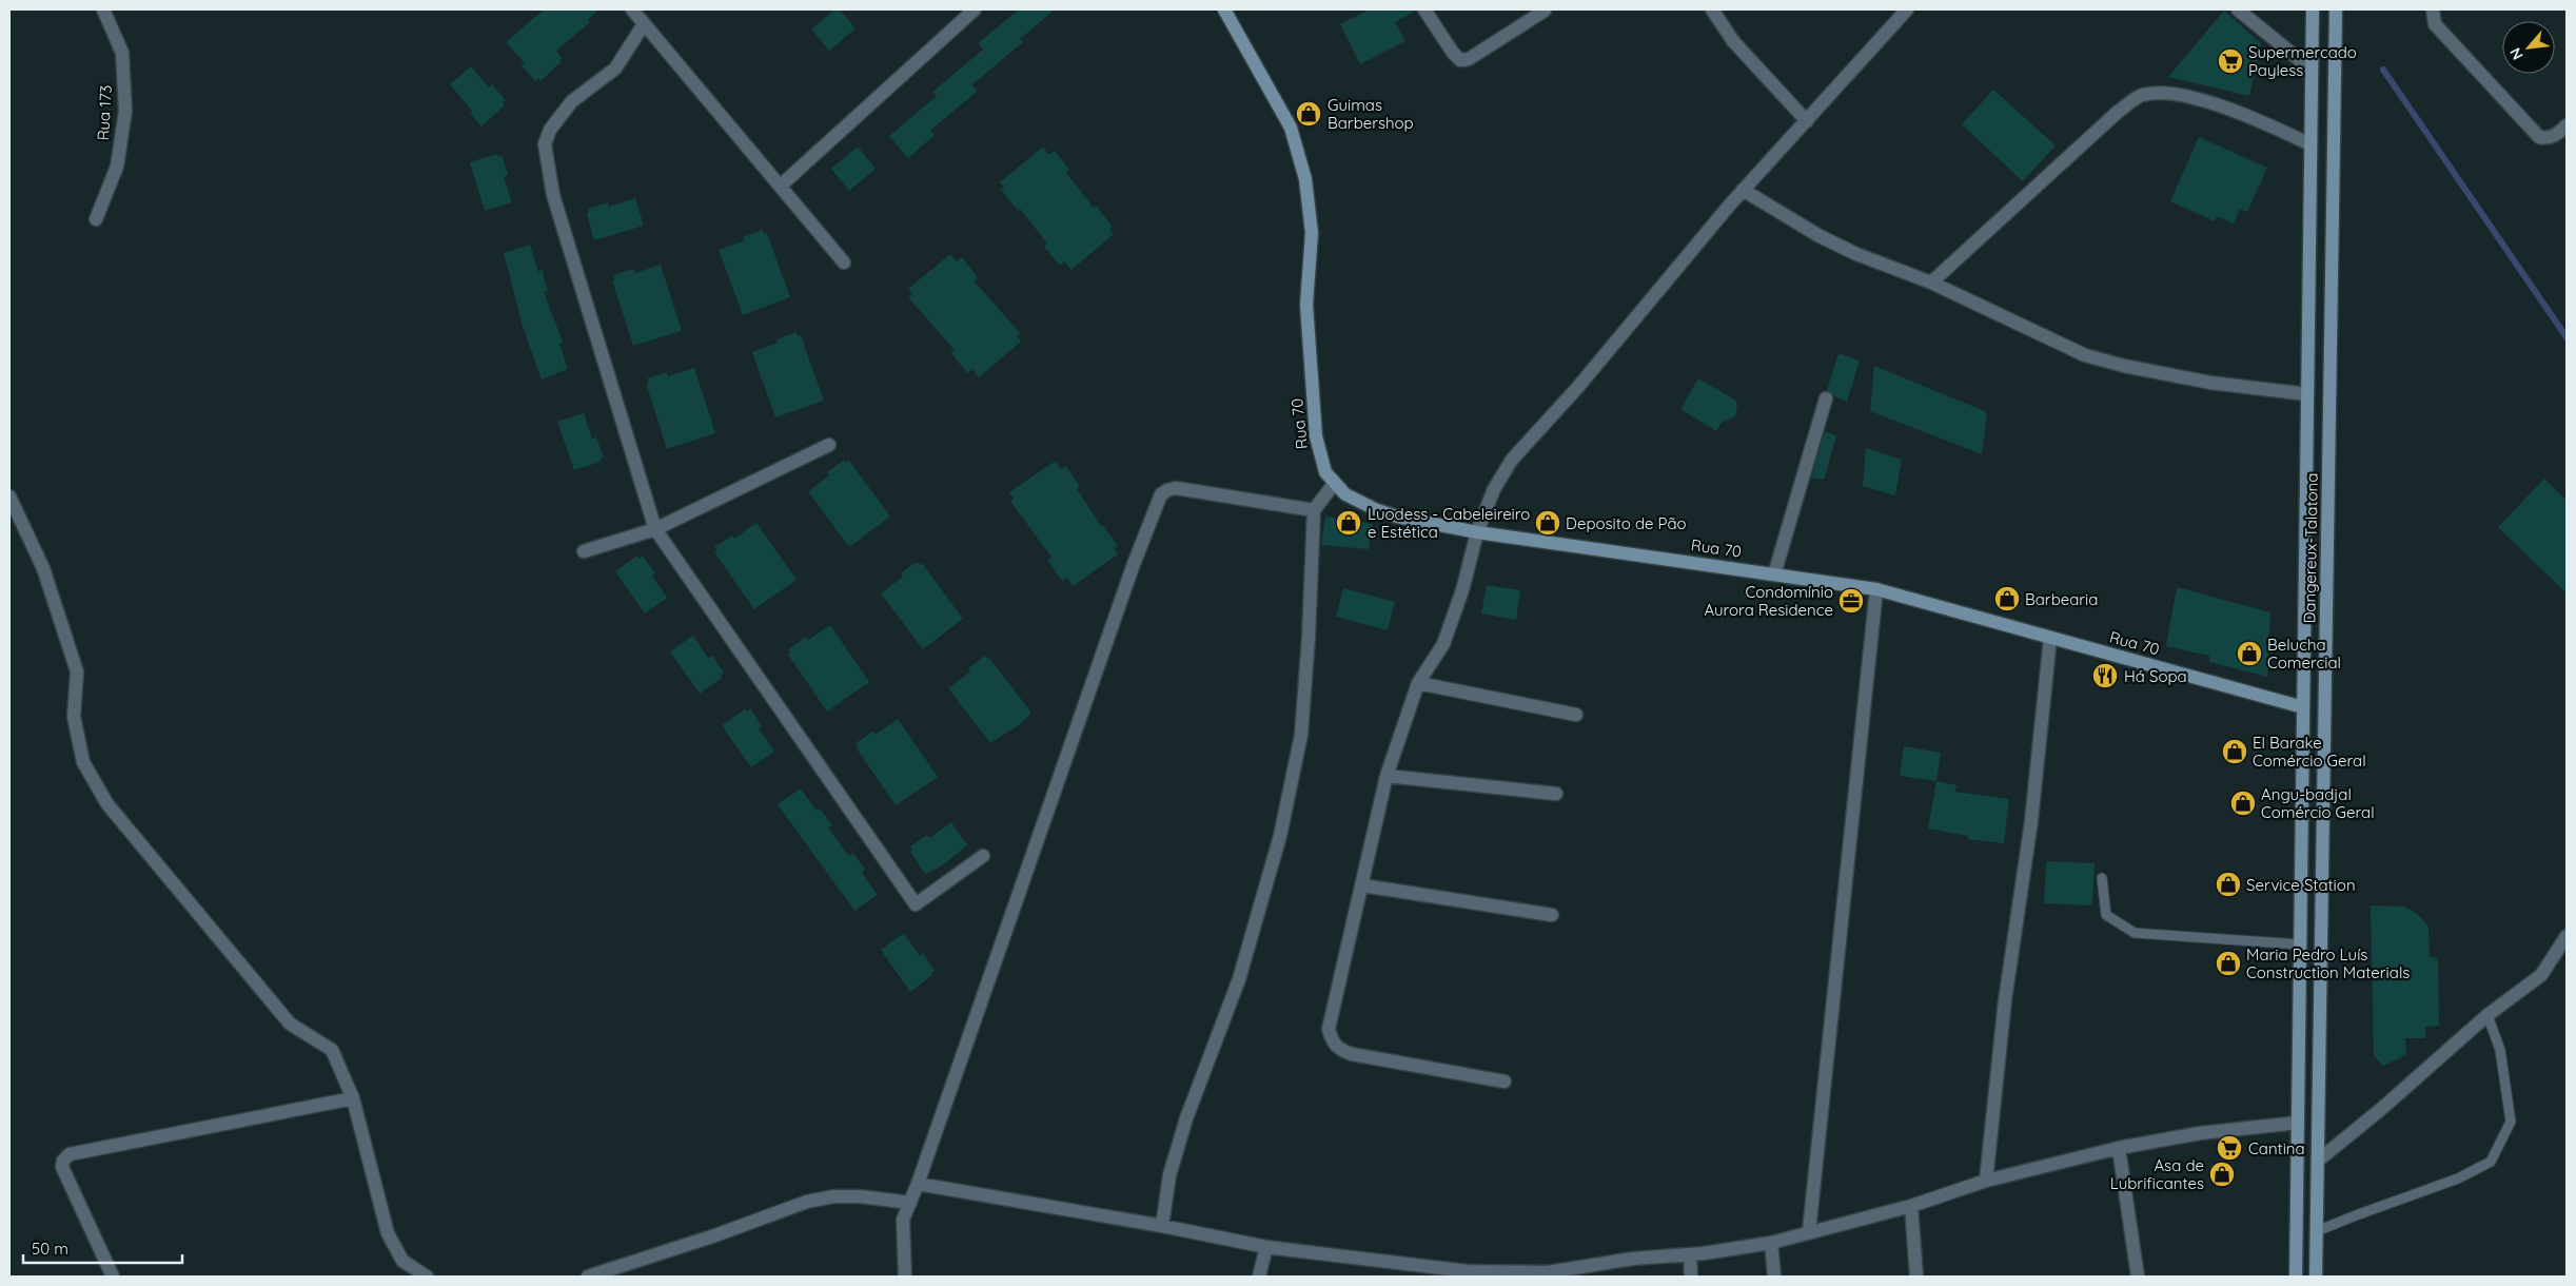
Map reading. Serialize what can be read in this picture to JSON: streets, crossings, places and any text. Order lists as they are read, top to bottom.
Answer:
{
  "streets": {
    "main road": ["Rua 70", "Dangereux-Talatona"],
    "street": ["Rua 173"]
  },
  "crossings": [
    ["Rua 70", "Dangereux-Talatona"]
  ],
  "places": {
    "supermarket": ["Supermercado Payless", "Cantina"],
    "shop": [
      "Guimas Barbershop",
      "Luodess - Cabeleireiro e Estética",
      "Deposito de Pão",
      "Barbearia",
      "Belucha Comercial",
      "El Barake Comércio Geral",
      "Angu-badjal Comércio Geral",
      "Service Station",
      "Maria Pedro Luís Construction Materials",
      "Asa de Lubrificantes"
    ],
    "office": ["Condomínio Aurora Residence"],
    "restaurant": ["Há Sopa"]
  },
  "scale_bar": "50 m",
  "north": "bottom left"
}
